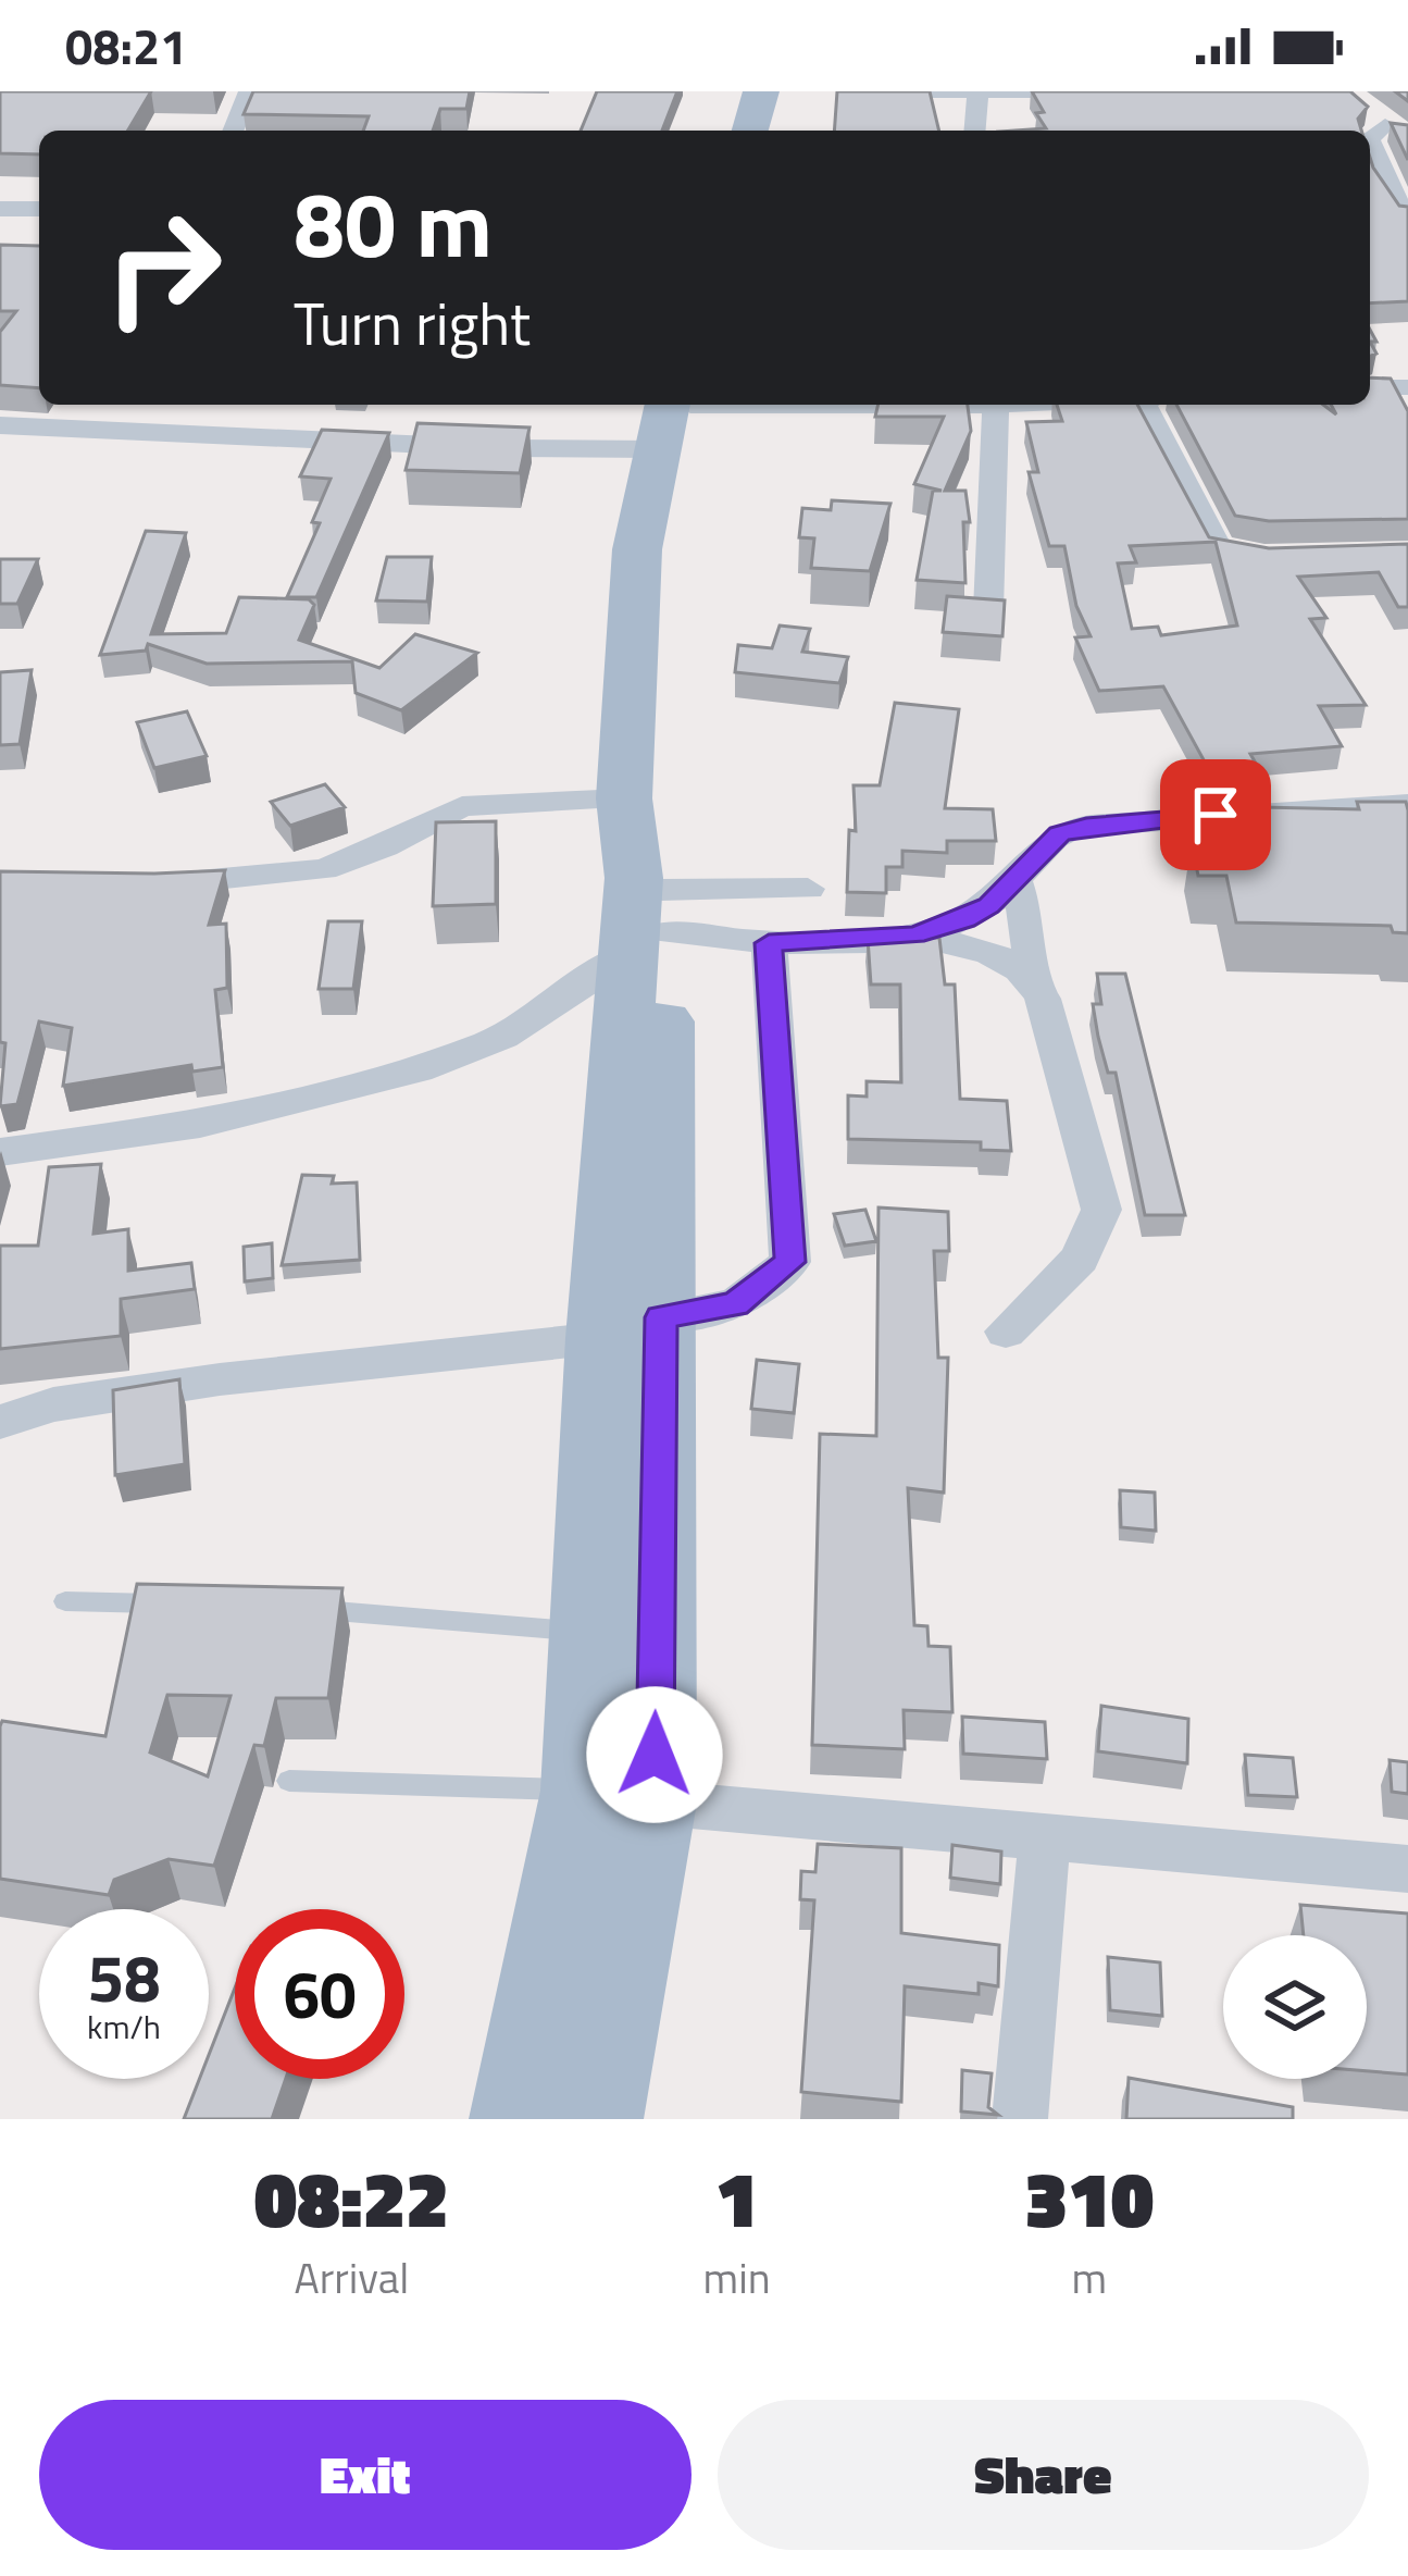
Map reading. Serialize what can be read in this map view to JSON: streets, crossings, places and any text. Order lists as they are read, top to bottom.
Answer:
{
  "page": {
    "status": "08:21",
    "turn": ["80 m", "Turn right"],
    "speed": "58 km/h",
    "limit": "60",
    "eta": [
      "08:22",
      "Arrival",
      "1",
      "min",
      "310",
      "m"
    ],
    "buttons": ["Exit", "Share"]
  }
}
